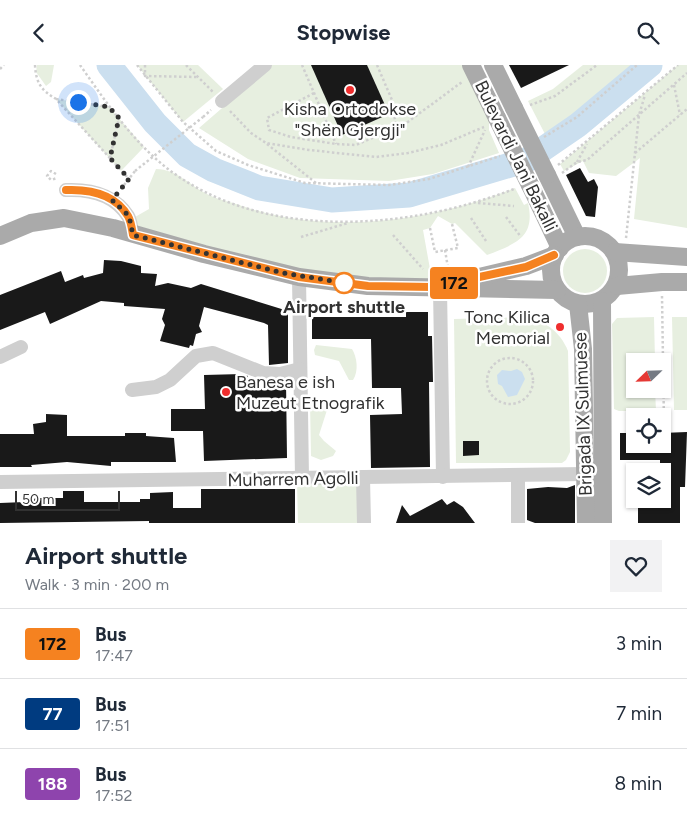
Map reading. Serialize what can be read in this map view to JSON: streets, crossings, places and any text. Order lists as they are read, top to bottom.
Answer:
{
  "streets": {
    "main road": ["Bulevardi Jani Bakalli", "Brigada IX Sulmuese"],
    "street": ["Muharrem Agolli"]
  },
  "crossings": [
    ["Bulevardi Jani Bakalli", "Brigada IX Sulmuese"],
    ["Brigada IX Sulmuese", "Muharrem Agolli"]
  ],
  "places": [
    "Kisha Ortodokse \"Shën Gjergji\"",
    "Airport shuttle",
    "Tonc Kilica Memorial",
    "Banesa e ish Muzeut Etnografik"
  ],
  "lines": ["bus line 172"],
  "scale_bar": "50 m",
  "north": "bottom left",
  "page": {
    "header": "Stopwise",
    "on_map": "172",
    "scale": "50 m",
    "heading": ["Airport shuttle", "Walk · 3 min · 200 m"],
    "list": [
      {
        "mark": "172",
        "name": "Bus",
        "note": "17:47",
        "value": "3 min"
      },
      {
        "mark": "77",
        "name": "Bus",
        "note": "17:51",
        "value": "7 min"
      },
      {
        "mark": "188",
        "name": "Bus",
        "note": "17:52",
        "value": "8 min"
      }
    ]
  }
}
